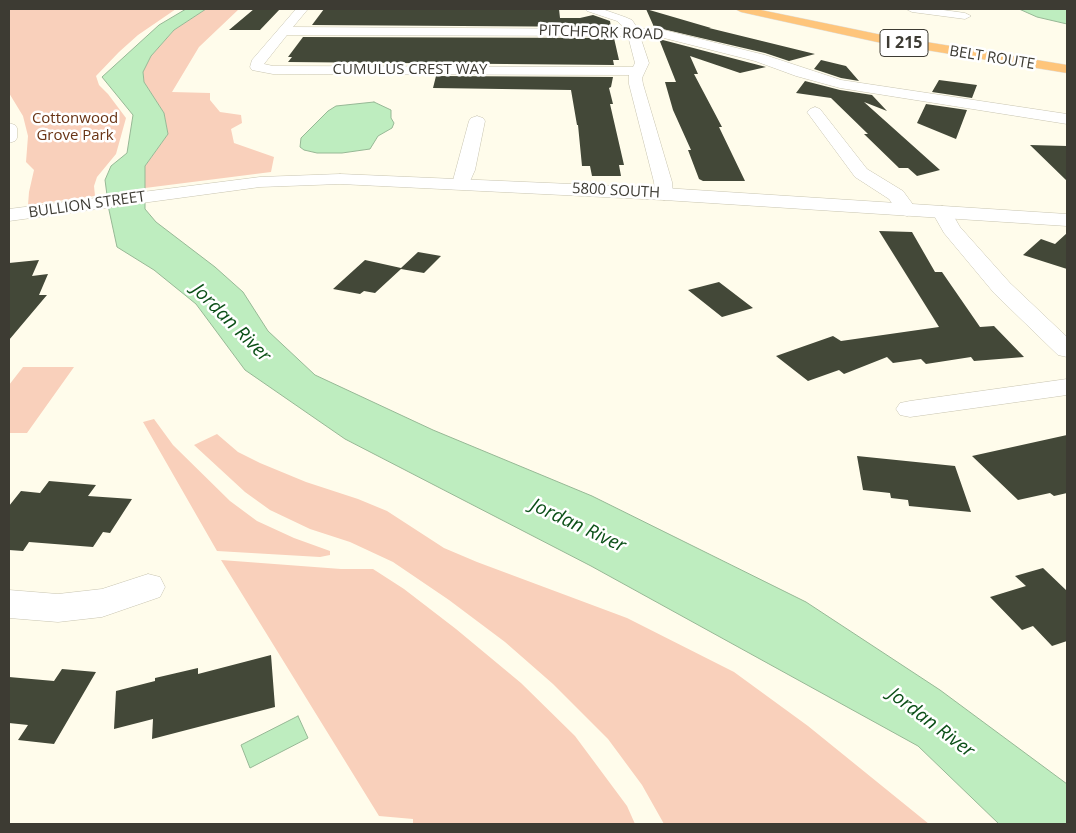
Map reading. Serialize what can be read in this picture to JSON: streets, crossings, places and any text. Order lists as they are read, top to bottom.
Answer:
{
  "streets": {
    "highway": ["I 215", "BELT ROUTE"],
    "street": [
      "PITCHFORK ROAD",
      "CUMULUS CREST WAY",
      "5800 SOUTH",
      "BULLION STREET"
    ]
  },
  "crossings": [
    ["PITCHFORK ROAD", "CUMULUS CREST WAY"],
    ["5800 SOUTH", "BULLION STREET"]
  ],
  "water": ["Jordan River"],
  "parks": ["Cottonwood Grove Park"]
}
